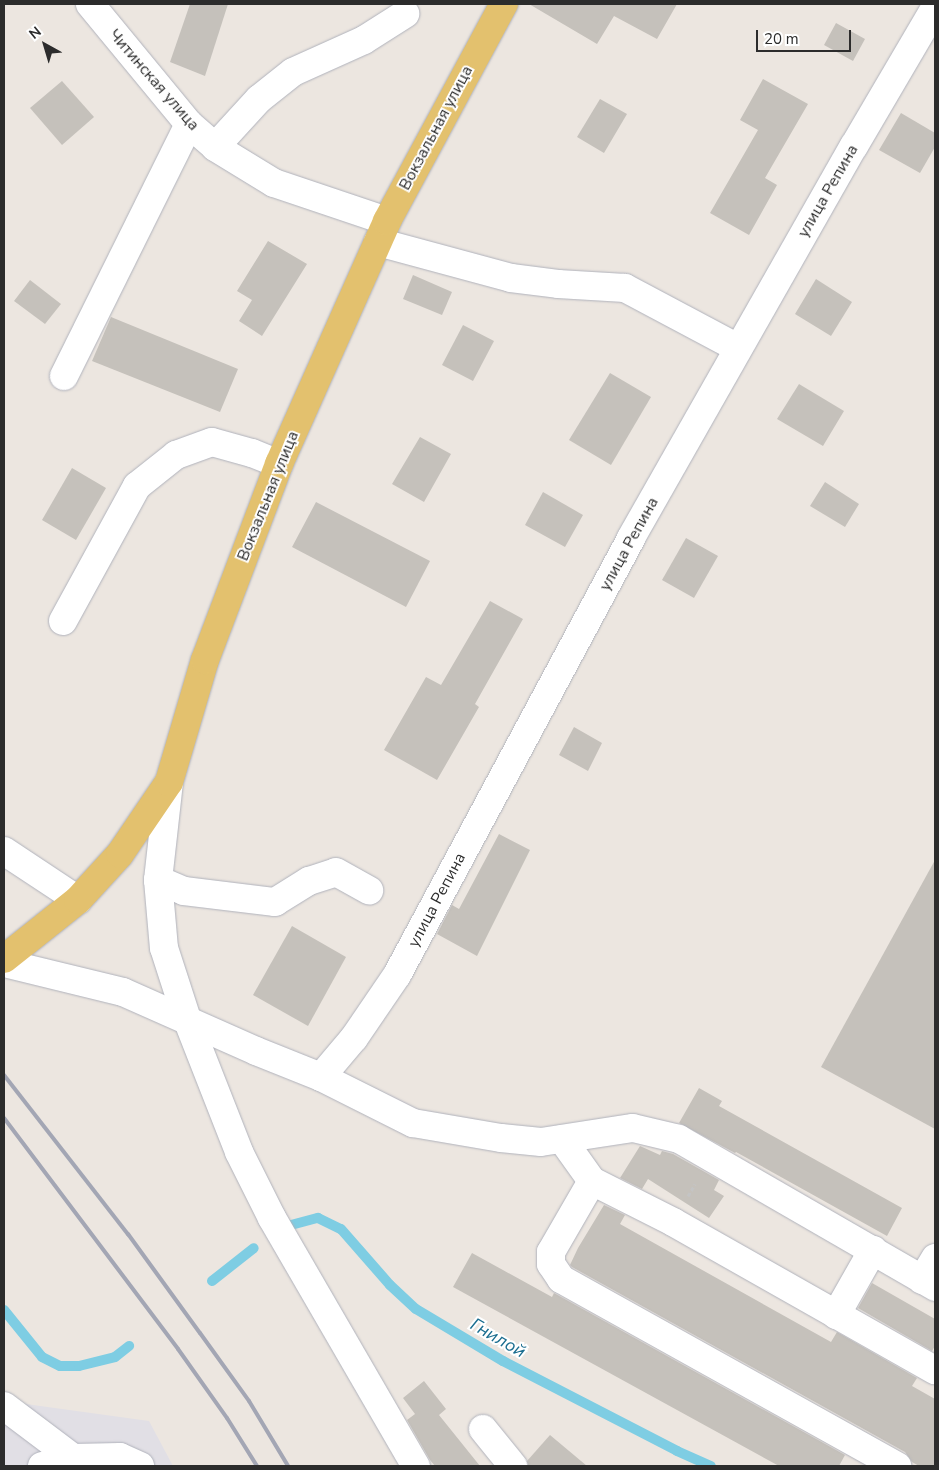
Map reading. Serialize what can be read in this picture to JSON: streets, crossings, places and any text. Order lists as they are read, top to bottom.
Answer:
{
  "streets": {
    "main road": ["Вокзальная улица"],
    "street": ["Читинская улица", "улица Репина"]
  },
  "crossings": [
    ["Читинская улица", "Вокзальная улица"],
    ["Читинская улица", "улица Репина"]
  ],
  "water": ["Гнилой"],
  "scale_bar": "20 m",
  "north": "top left"
}
